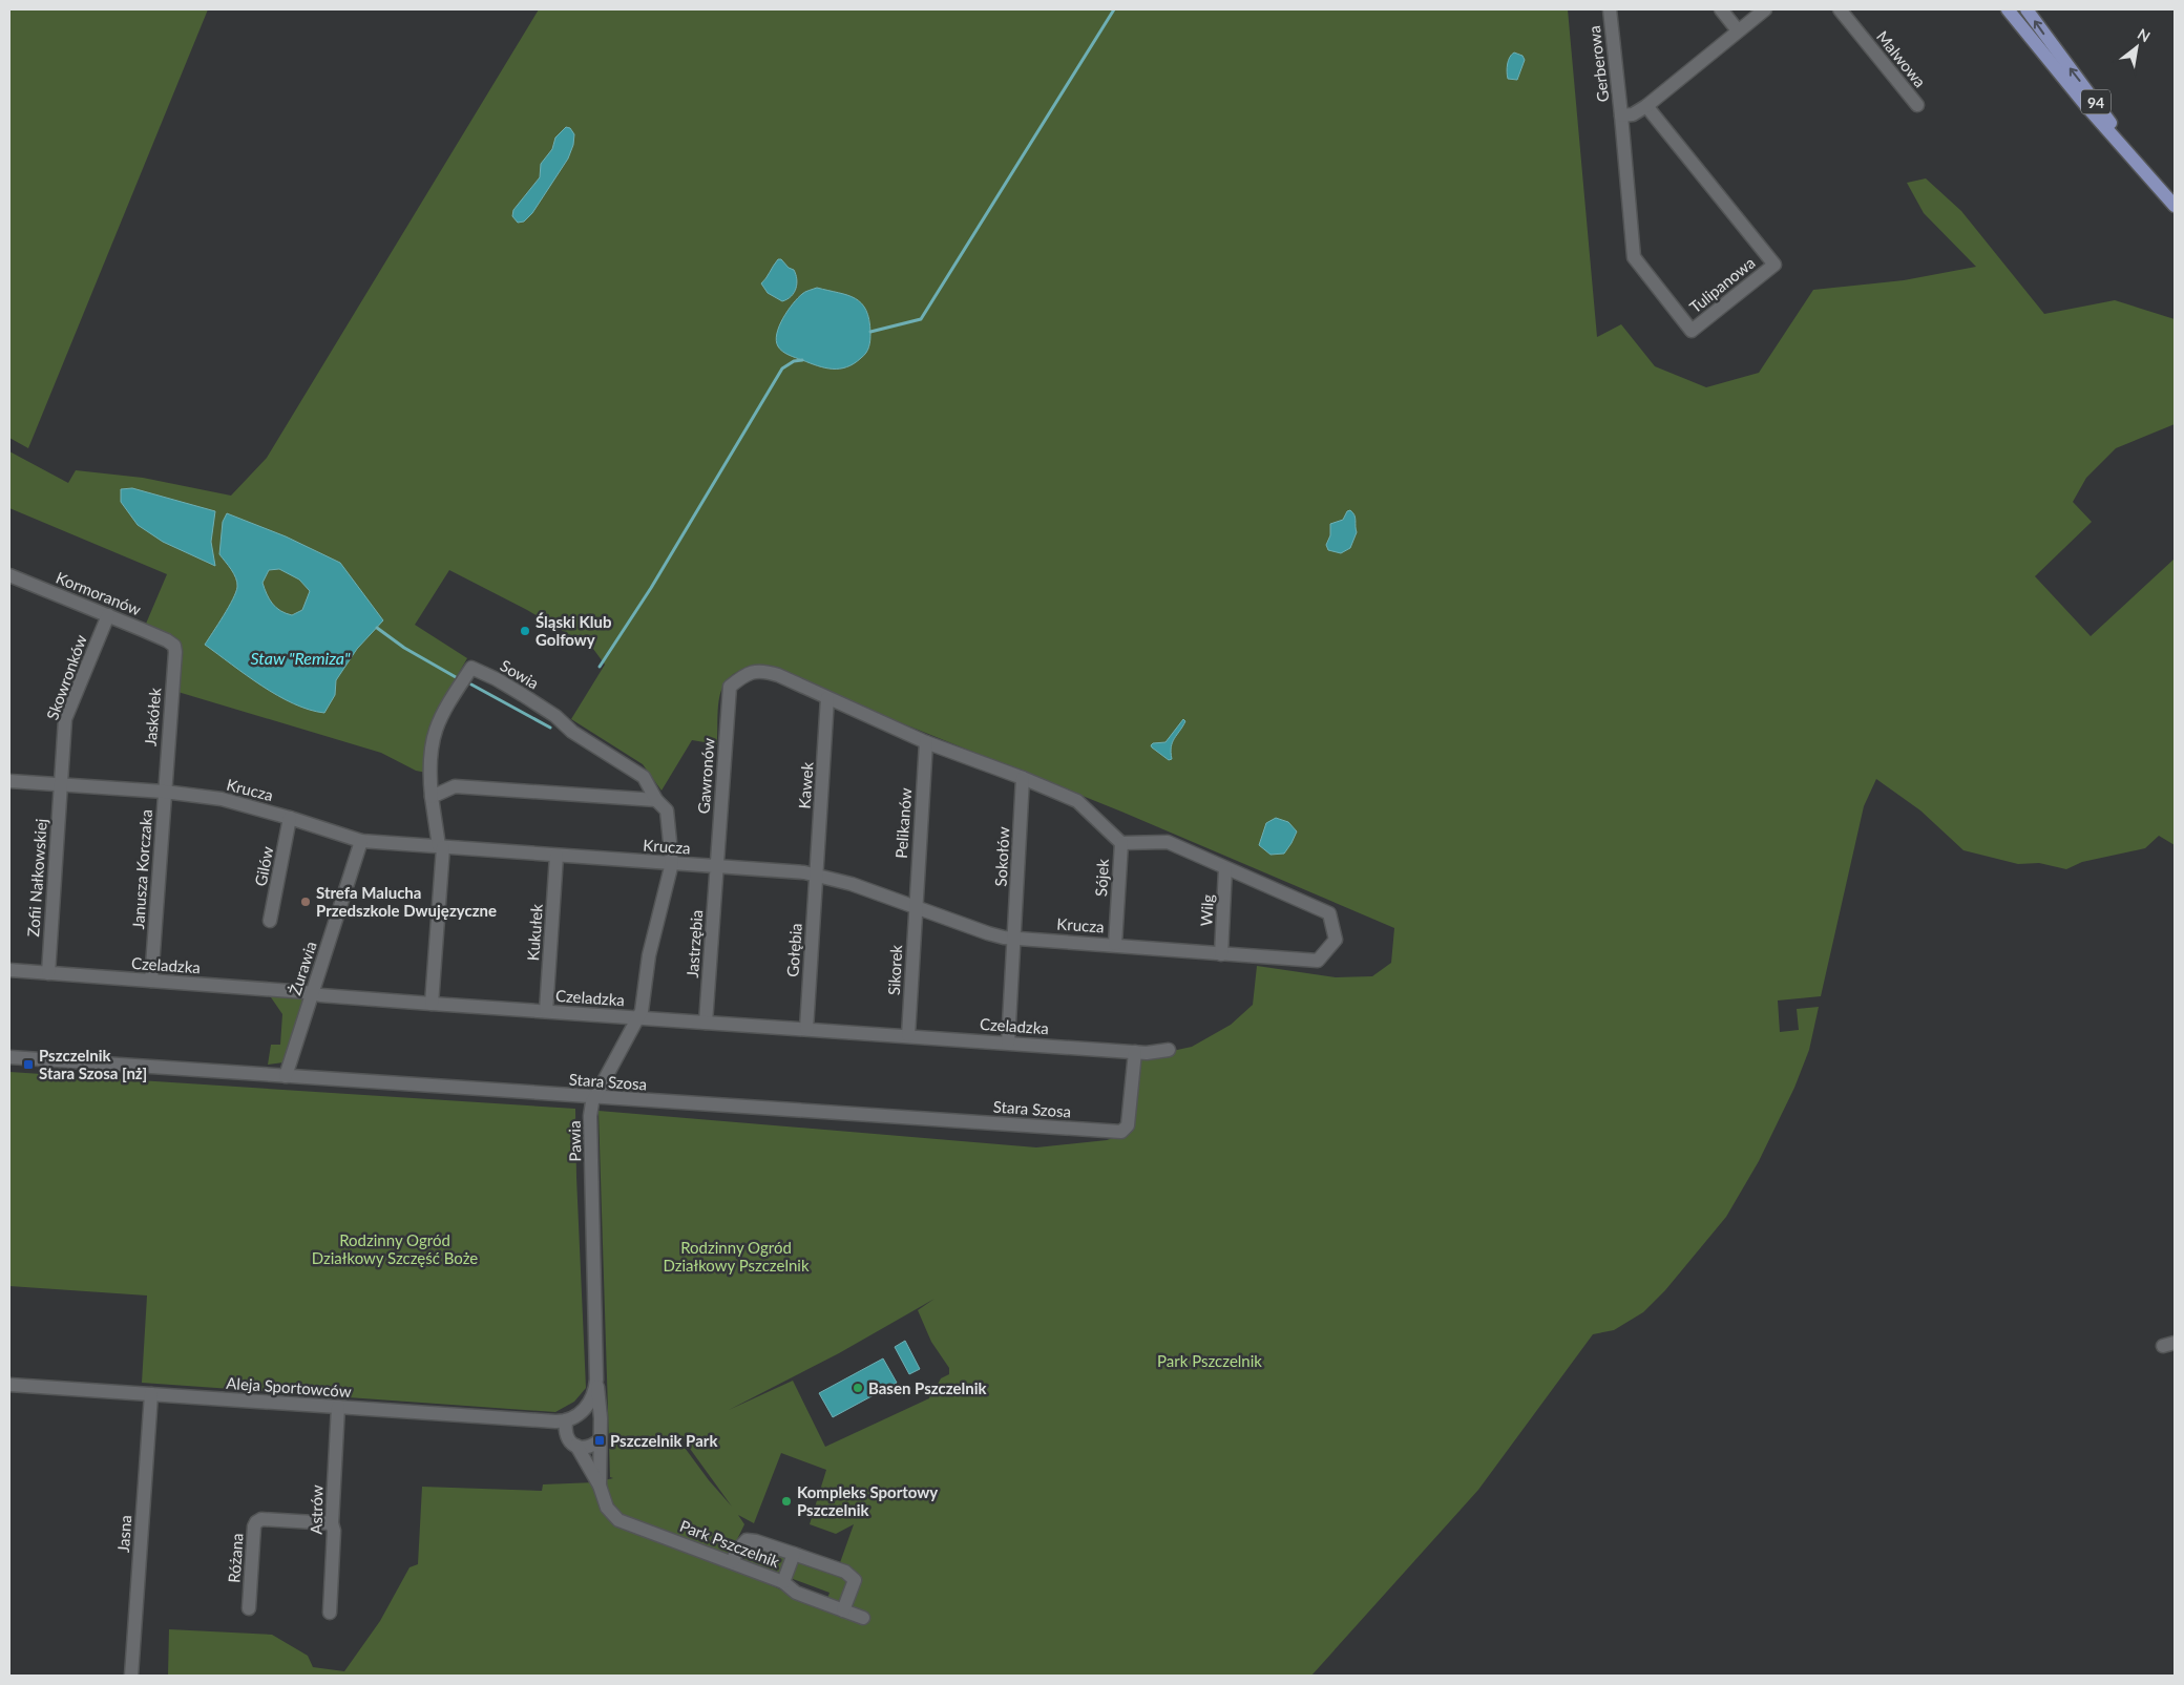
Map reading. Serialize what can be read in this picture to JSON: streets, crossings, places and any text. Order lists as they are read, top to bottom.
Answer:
{
  "streets": {
    "main road": ["94"],
    "street": [
      "Malwowa",
      "Gerberowa",
      "Tulipanowa",
      "Kormoranów",
      "Sowia",
      "Skowronków",
      "Jaskółek",
      "Gawronów",
      "Kawek",
      "Krucza",
      "Pelikanów",
      "Sokołów",
      "Gilów",
      "Janusza Korczaka",
      "Zofii Nałkowskiej",
      "Sójek",
      "Wilg",
      "Kukułek",
      "Jastrzębia",
      "Gołębia",
      "Czeladzka",
      "Żurawia",
      "Sikorek",
      "Stara Szosa",
      "Pawia",
      "Aleja Sportowców",
      "Astrów",
      "Jasna",
      "Park Pszczelnik",
      "Różana"
    ]
  },
  "crossings": [
    ["Gerberowa", "Tulipanowa"],
    ["Kormoranów", "Skowronków"],
    ["Kormoranów", "Jaskółek"],
    ["Sowia", "Krucza"],
    ["Sowia", "Czeladzka"],
    ["Sowia", "Pawia"],
    ["Skowronków", "Krucza"],
    ["Skowronków", "Zofii Nałkowskiej"],
    ["Jaskółek", "Krucza"],
    ["Jaskółek", "Janusza Korczaka"],
    ["Gawronów", "Kawek"],
    ["Gawronów", "Krucza"],
    ["Gawronów", "Jastrzębia"],
    ["Kawek", "Krucza"],
    ["Kawek", "Gołębia"],
    ["Krucza", "Pelikanów"],
    ["Krucza", "Sokołów"],
    ["Krucza", "Gilów"],
    ["Krucza", "Janusza Korczaka"],
    ["Krucza", "Zofii Nałkowskiej"],
    ["Krucza", "Sójek"],
    ["Krucza", "Wilg"],
    ["Krucza", "Kukułek"],
    ["Krucza", "Jastrzębia"],
    ["Krucza", "Gołębia"],
    ["Krucza", "Żurawia"],
    ["Krucza", "Sikorek"],
    ["Krucza", "Pawia"],
    ["Pelikanów", "Sikorek"],
    ["Sokołów", "Czeladzka"],
    ["Janusza Korczaka", "Czeladzka"],
    ["Zofii Nałkowskiej", "Czeladzka"],
    ["Kukułek", "Czeladzka"],
    ["Jastrzębia", "Czeladzka"],
    ["Gołębia", "Czeladzka"],
    ["Czeladzka", "Żurawia"],
    ["Czeladzka", "Sikorek"],
    ["Czeladzka", "Stara Szosa"],
    ["Czeladzka", "Pawia"],
    ["Żurawia", "Stara Szosa"],
    ["Stara Szosa", "Pawia"],
    ["Pawia", "Aleja Sportowców"],
    ["Pawia", "Park Pszczelnik"],
    ["Aleja Sportowców", "Astrów"],
    ["Aleja Sportowców", "Jasna"],
    ["Aleja Sportowców", "Park Pszczelnik"],
    ["Astrów", "Różana"]
  ],
  "water": ["Staw \"Remiza\""],
  "parks": ["Rodzinny Ogród Działkowy Szczęść Boże", "Rodzinny Ogród Działkowy Pszczelnik", "Park Pszczelnik"],
  "places": {
    "other": [
      "Śląski Klub Golfowy",
      "Strefa Malucha Przedszkole Dwujęzyczne",
      "Basen Pszczelnik",
      "Kompleks Sportowy Pszczelnik"
    ],
    "transit": ["Pszczelnik Stara Szosa [nż]", "Pszczelnik Park"]
  },
  "north": "top right"
}
